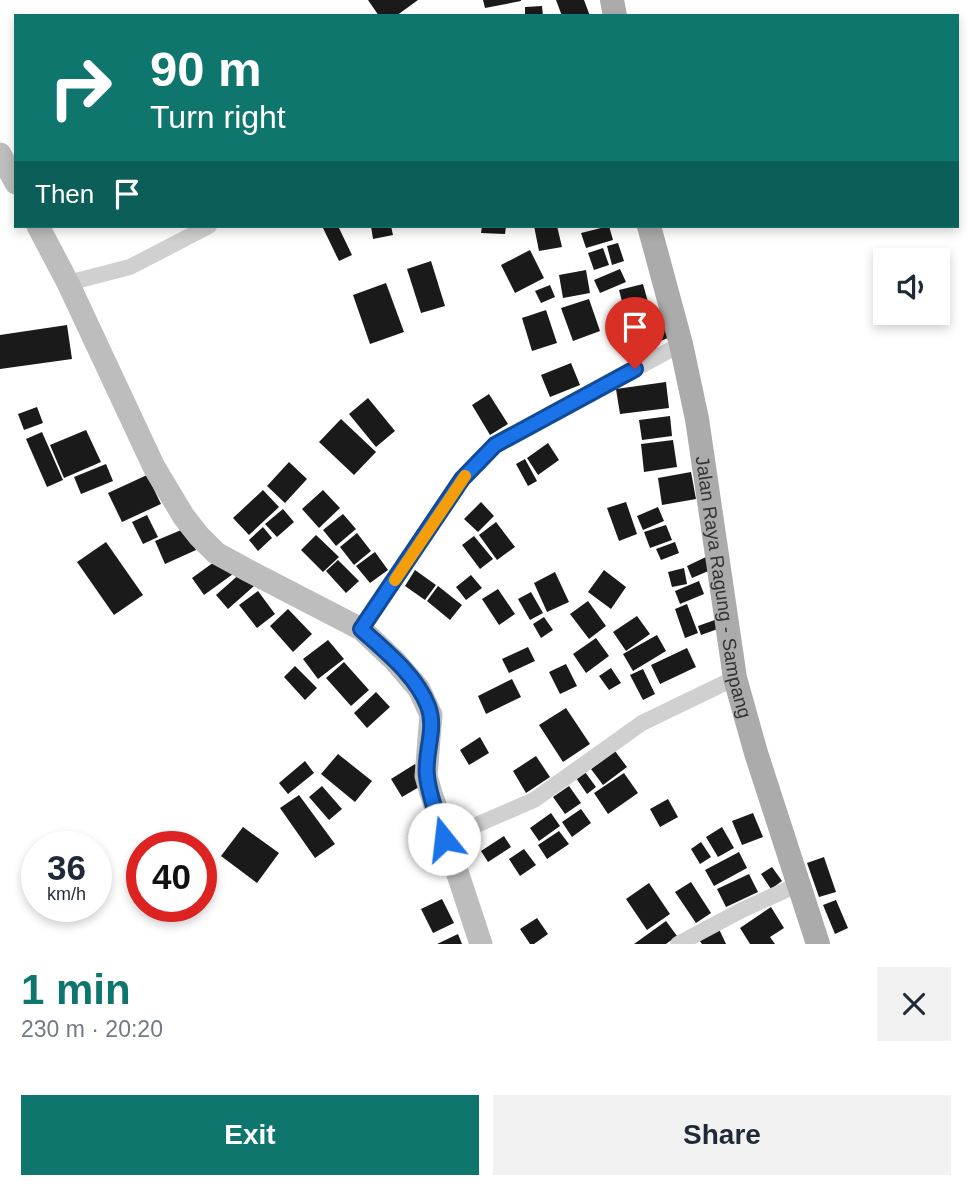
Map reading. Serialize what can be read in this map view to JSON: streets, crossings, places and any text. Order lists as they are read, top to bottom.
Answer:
{
  "streets": {
    "main road": ["Jalan Raya Ragung - Sampang"]
  },
  "page": {
    "turn": ["90 m", "Turn right"],
    "then": "Then",
    "speed": "36 km/h",
    "limit": "40",
    "heading": ["1 min", "230 m · 20:20"],
    "buttons": ["Exit", "Share"]
  }
}
